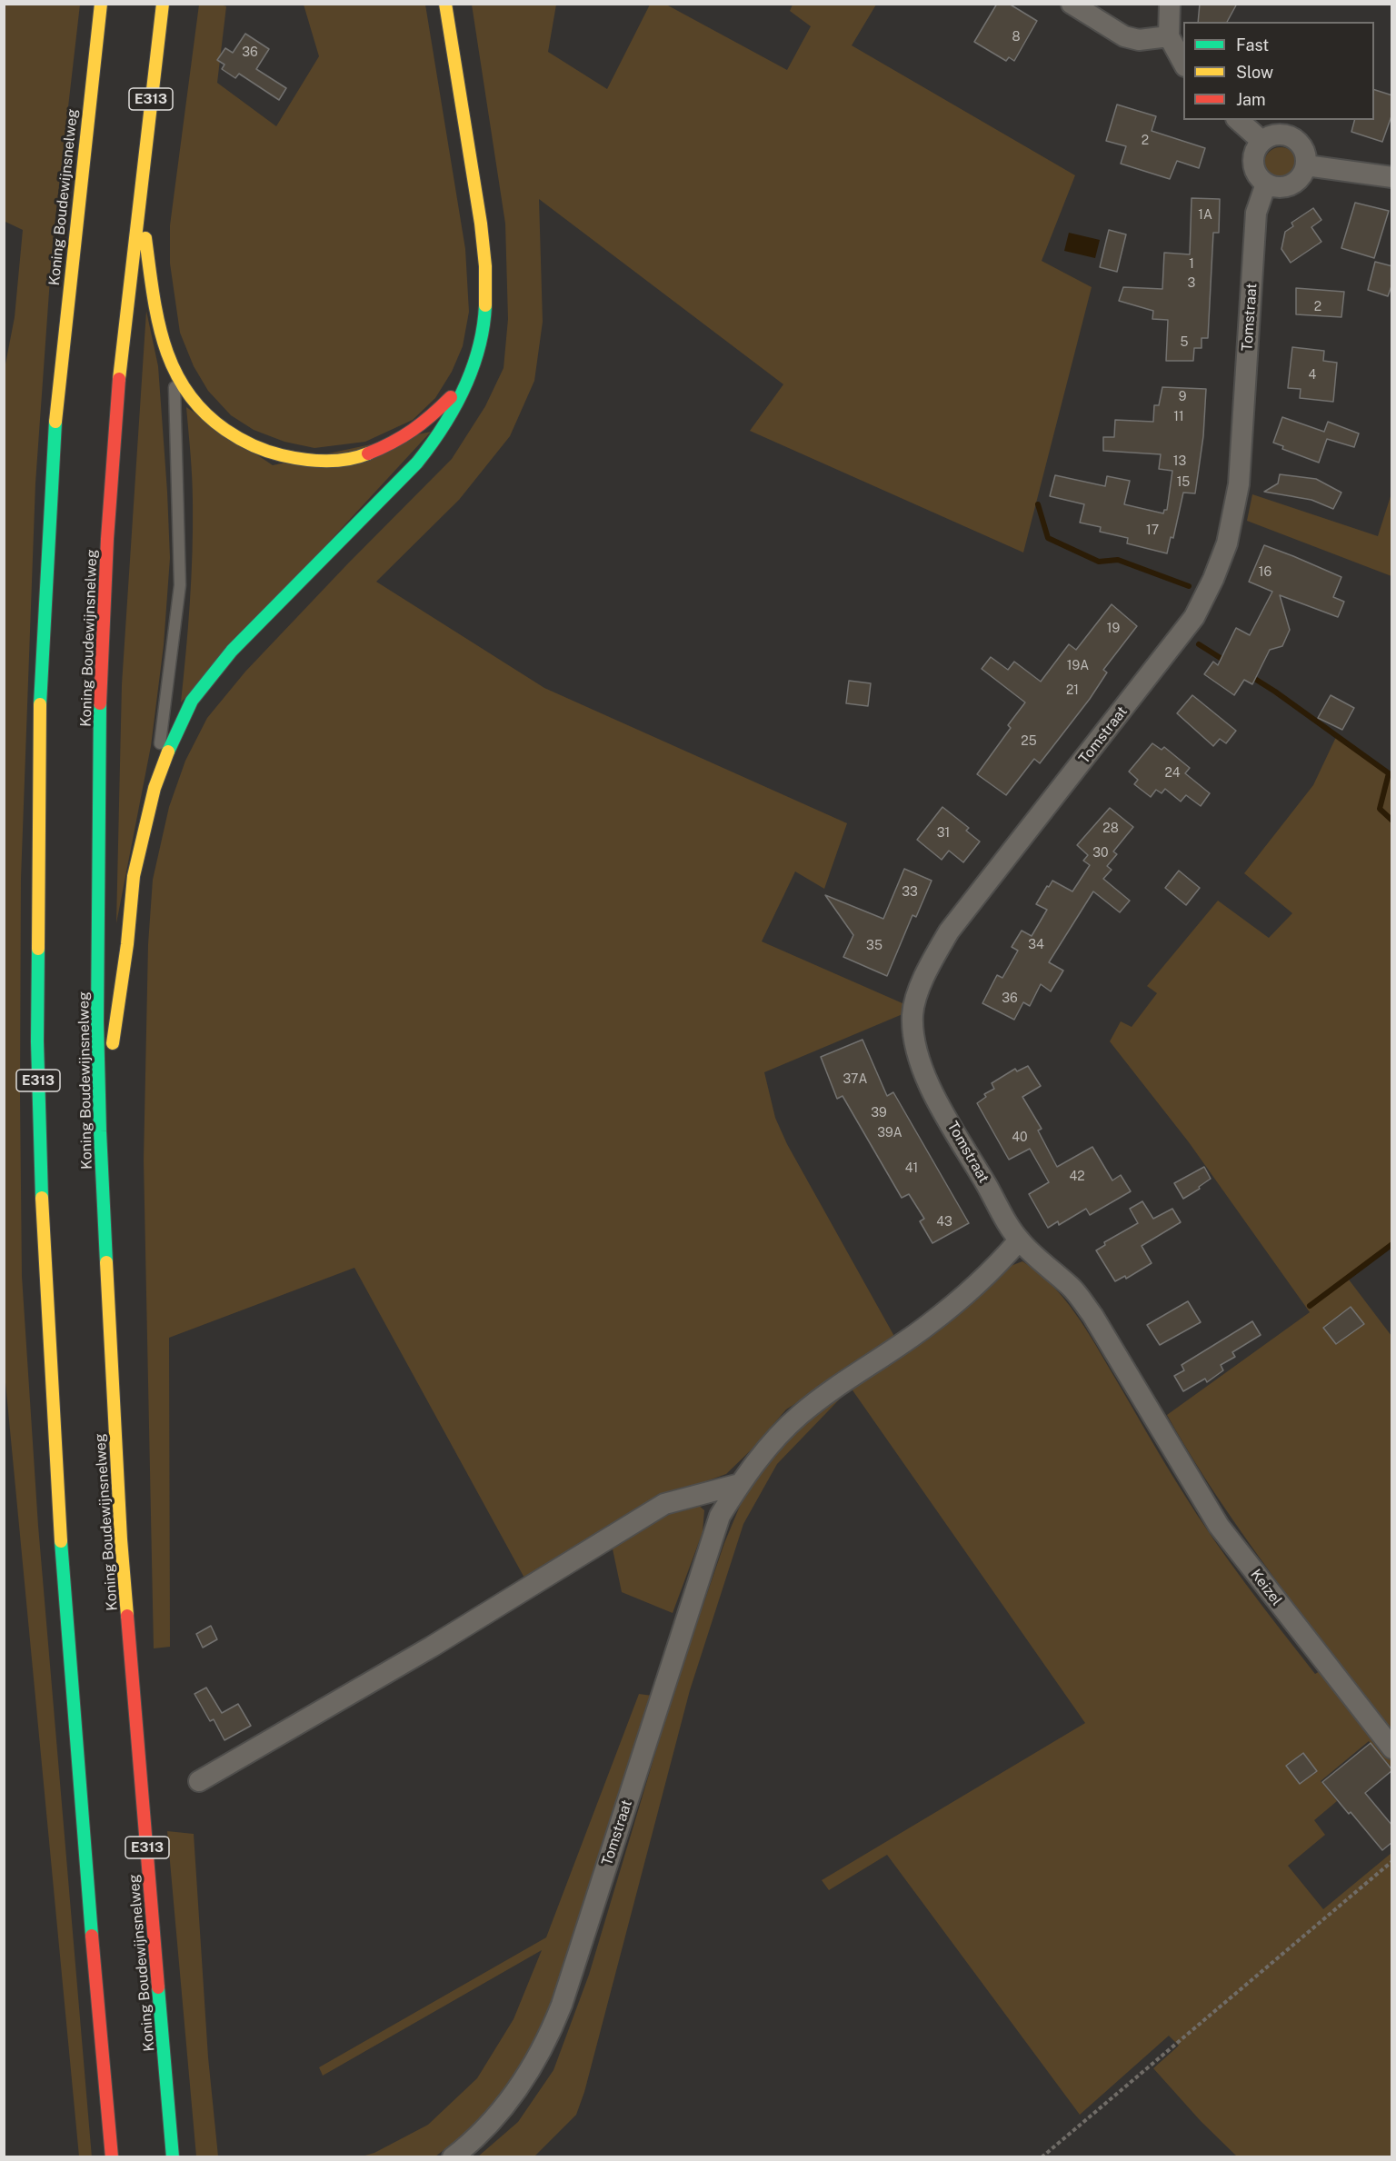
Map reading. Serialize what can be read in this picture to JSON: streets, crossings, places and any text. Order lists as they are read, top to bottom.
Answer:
{
  "streets": {
    "highway": ["E313", "Koning Boudewijnsnelweg"],
    "street": ["Tomstraat", "Keizel"]
  },
  "crossings": [
    ["Tomstraat", "Keizel"]
  ],
  "house_numbers": [
    "8",
    "36",
    "2",
    "1A",
    "1",
    "3",
    "2",
    "5",
    "4",
    "9",
    "11",
    "13",
    "15",
    "17",
    "16",
    "19",
    "19A",
    "21",
    "25",
    "24",
    "28",
    "31",
    "30",
    "33",
    "34",
    "35",
    "36",
    "37A",
    "39",
    "39A",
    "40",
    "41",
    "42",
    "43"
  ],
  "legend": ["Fast", "Slow", "Jam"]
}
